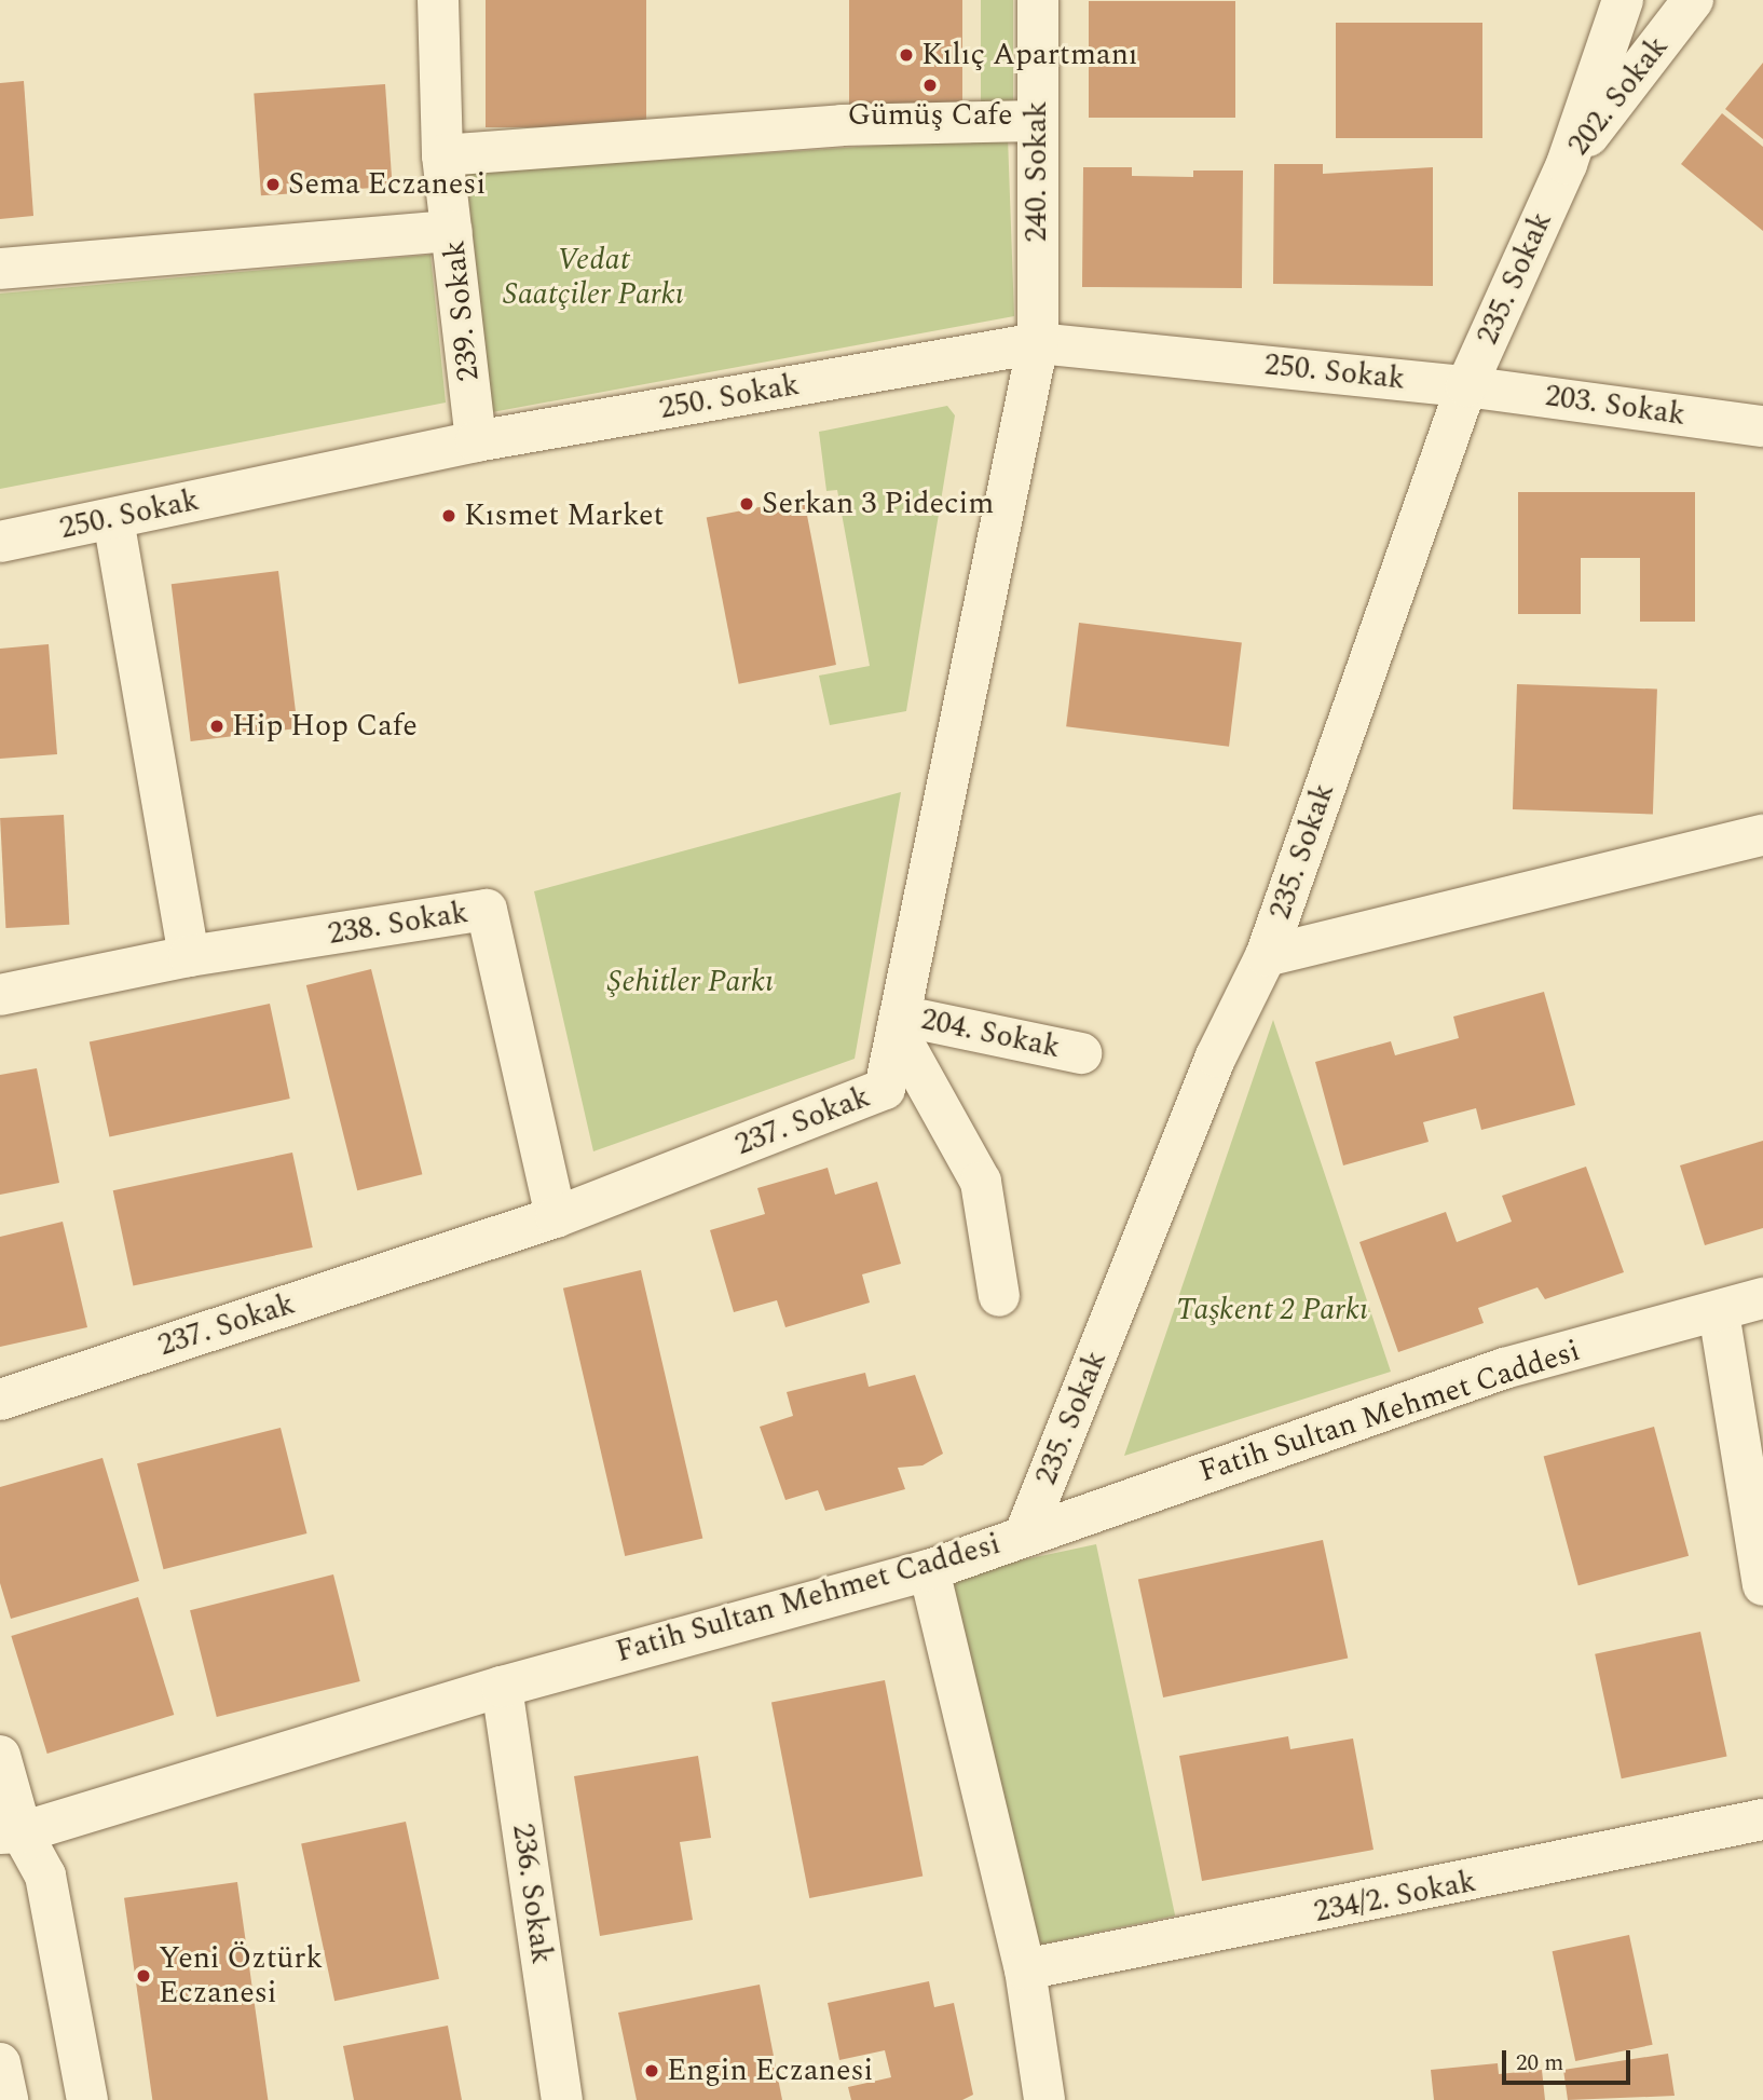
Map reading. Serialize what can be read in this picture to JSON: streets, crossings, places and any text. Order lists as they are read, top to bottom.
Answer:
{
  "streets": {
    "street": [
      "202. Sokak",
      "240. Sokak",
      "235. Sokak",
      "239. Sokak",
      "250. Sokak",
      "203. Sokak",
      "238. Sokak",
      "204. Sokak",
      "237. Sokak",
      "Fatih Sultan Mehmet Caddesi",
      "236. Sokak",
      "234/2. Sokak"
    ]
  },
  "crossings": [
    ["202. Sokak", "235. Sokak"],
    ["240. Sokak", "250. Sokak"],
    ["240. Sokak", "237. Sokak"],
    ["235. Sokak", "250. Sokak"],
    ["235. Sokak", "203. Sokak"],
    ["235. Sokak", "Fatih Sultan Mehmet Caddesi"],
    ["239. Sokak", "250. Sokak"],
    ["250. Sokak", "203. Sokak"],
    ["250. Sokak", "237. Sokak"],
    ["238. Sokak", "237. Sokak"],
    ["204. Sokak", "237. Sokak"],
    ["Fatih Sultan Mehmet Caddesi", "236. Sokak"]
  ],
  "parks": ["Vedat Saatçiler Parkı", "Şehitler Parkı", "Taşkent 2 Parkı"],
  "places": [
    "Kılıç Apartmanı",
    "Gümüş Cafe",
    "Sema Eczanesi",
    "Serkan 3 Pidecim",
    "Kısmet Market",
    "Hip Hop Cafe",
    "Yeni Öztürk Eczanesi",
    "Engin Eczanesi"
  ],
  "scale_bar": "20 m"
}
